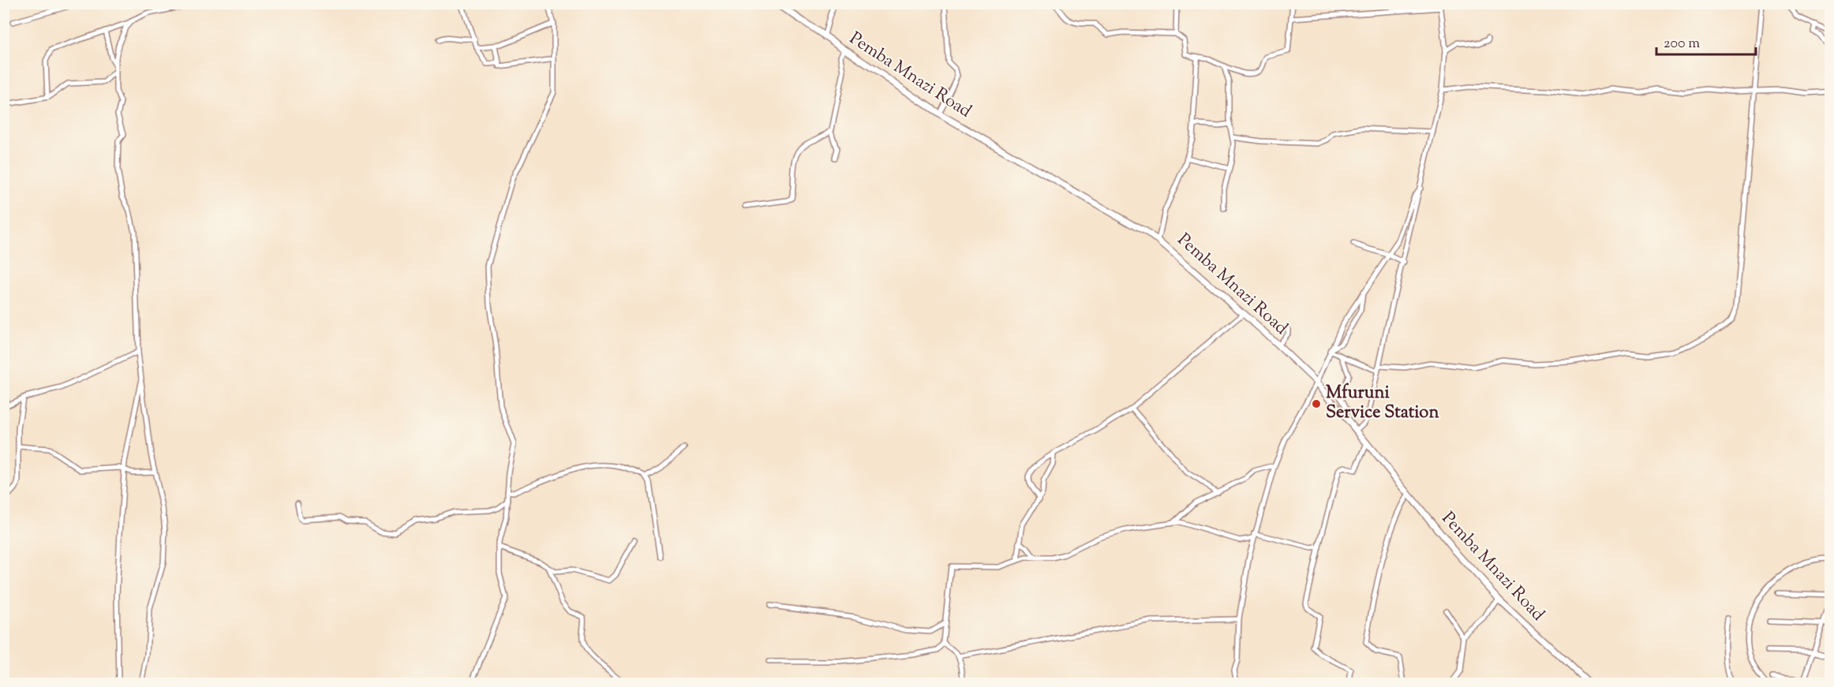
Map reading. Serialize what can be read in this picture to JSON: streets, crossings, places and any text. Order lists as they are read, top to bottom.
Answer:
{
  "streets": {
    "main road": ["Pemba Mnazi Road"]
  },
  "places": ["Mfuruni Service Station"],
  "scale_bar": "200 m"
}
